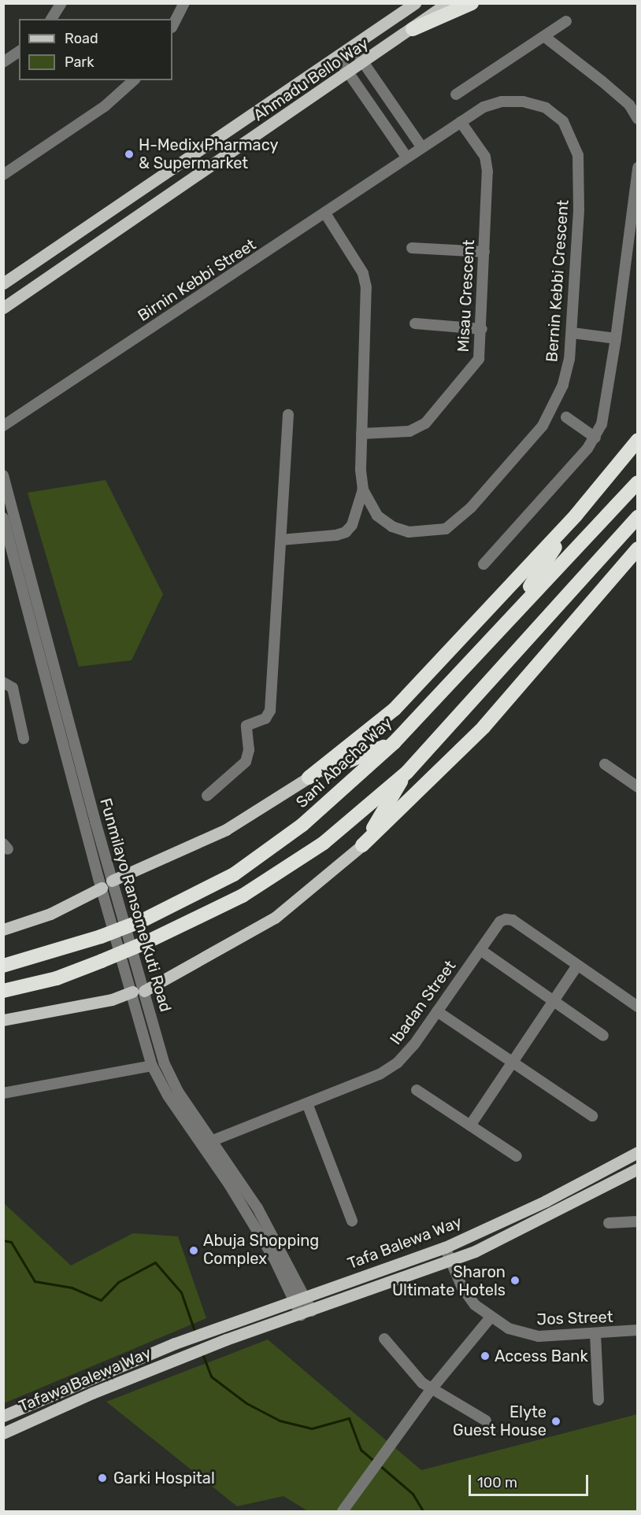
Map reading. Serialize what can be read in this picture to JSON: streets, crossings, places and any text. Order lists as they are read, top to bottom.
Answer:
{
  "streets": {
    "highway": ["Sani Abacha Way"],
    "main road": ["Ahmadu Bello Way", "Tafa Balewa Way", "Tafawa Balewa Way"],
    "street": [
      "Birnin Kebbi Street",
      "Bernin Kebbi Crescent",
      "Misau Crescent",
      "Funmilayo Ransome Kuti Road",
      "Ibadan Street",
      "Jos Street"
    ]
  },
  "crossings": [
    ["Birnin Kebbi Street", "Bernin Kebbi Crescent"],
    ["Bernin Kebbi Crescent", "Misau Crescent"],
    ["Sani Abacha Way", "Funmilayo Ransome Kuti Road"],
    ["Funmilayo Ransome Kuti Road", "Ibadan Street"],
    ["Funmilayo Ransome Kuti Road", "Tafa Balewa Way"],
    ["Tafa Balewa Way", "Jos Street"],
    ["Tafa Balewa Way", "Tafawa Balewa Way"]
  ],
  "places": [
    "H-Medix Pharmacy & Supermarket",
    "Abuja Shopping Complex",
    "Sharon Ultimate Hotels",
    "Access Bank",
    "Elyte Guest House",
    "Garki Hospital"
  ],
  "legend": ["Road", "Park"],
  "scale_bar": "100 m"
}
